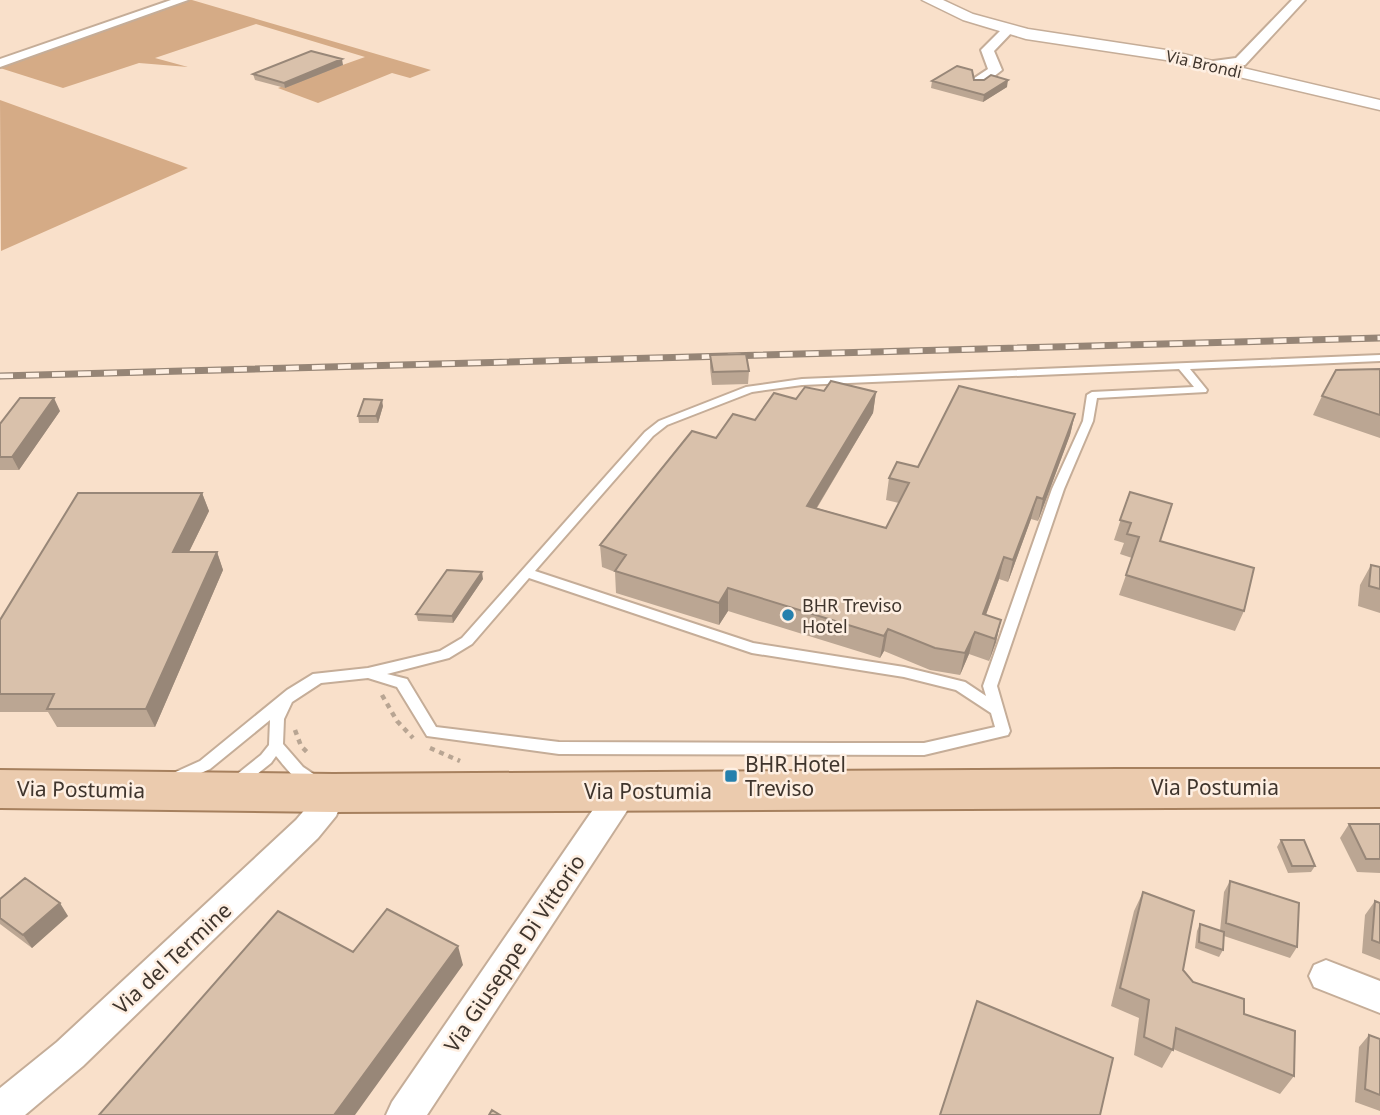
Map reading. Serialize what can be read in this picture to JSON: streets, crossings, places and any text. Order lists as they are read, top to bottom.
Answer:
{
  "streets": {
    "main road": ["Via Postumia"],
    "street": ["Via Brondi", "Via Giuseppe Di Vittorio", "Via del Termine"]
  },
  "crossings": [
    ["Via Postumia", "Via Giuseppe Di Vittorio"],
    ["Via Postumia", "Via del Termine"]
  ],
  "places": {
    "other": ["BHR Treviso Hotel"],
    "transit": ["BHR Hotel Treviso"]
  }
}
